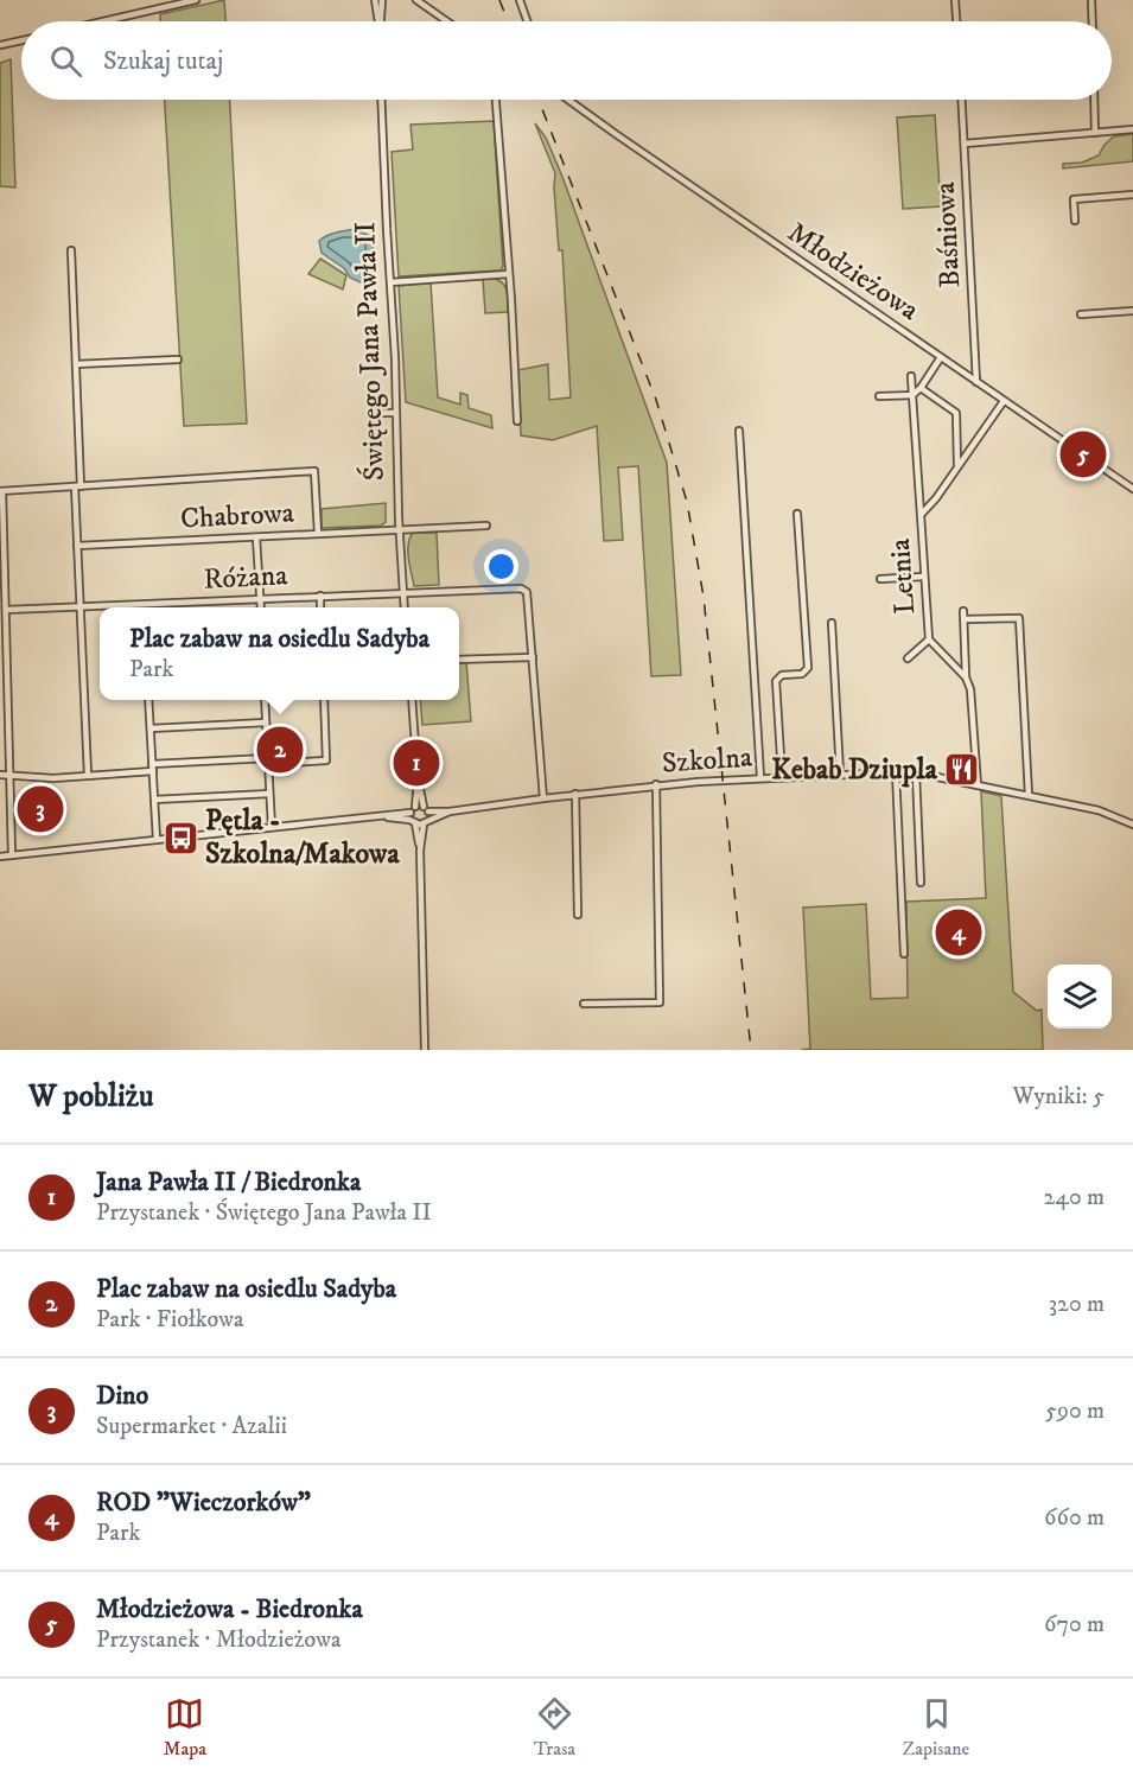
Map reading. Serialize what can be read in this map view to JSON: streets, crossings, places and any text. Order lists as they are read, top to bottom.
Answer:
{
  "streets": {
    "street": [
      "Baśniowa",
      "Młodzieżowa",
      "Świętego Jana Pawła II",
      "Chabrowa",
      "Letnia",
      "Różana",
      "Szkolna"
    ]
  },
  "crossings": [
    ["Baśniowa", "Młodzieżowa"],
    ["Młodzieżowa", "Letnia"],
    ["Świętego Jana Pawła II", "Chabrowa"],
    ["Świętego Jana Pawła II", "Różana"]
  ],
  "places": {
    "restaurant": ["Kebab Dziupla"],
    "bus stop": ["Pętla - Szkolna/Makowa"]
  },
  "page": {
    "search": "Szukaj tutaj",
    "pins": [
      "5",
      "2",
      "1",
      "3",
      "4"
    ],
    "popup": ["Plac zabaw na osiedlu Sadyba", "Park"],
    "heading": ["W pobliżu", "Wyniki: 5"],
    "list": [
      {
        "mark": "1",
        "name": "Jana Pawła II / Biedronka",
        "note": "Przystanek · Świętego Jana Pawła II",
        "value": "240 m"
      },
      {
        "mark": "2",
        "name": "Plac zabaw na osiedlu Sadyba",
        "note": "Park · Fiołkowa",
        "value": "320 m"
      },
      {
        "mark": "3",
        "name": "Dino",
        "note": "Supermarket · Azalii",
        "value": "590 m"
      },
      {
        "mark": "4",
        "name": "ROD \"Wieczorków\"",
        "note": "Park",
        "value": "660 m"
      },
      {
        "mark": "5",
        "name": "Młodzieżowa - Biedronka",
        "note": "Przystanek · Młodzieżowa",
        "value": "670 m"
      }
    ],
    "nav": ["Mapa", "Trasa", "Zapisane"]
  }
}
